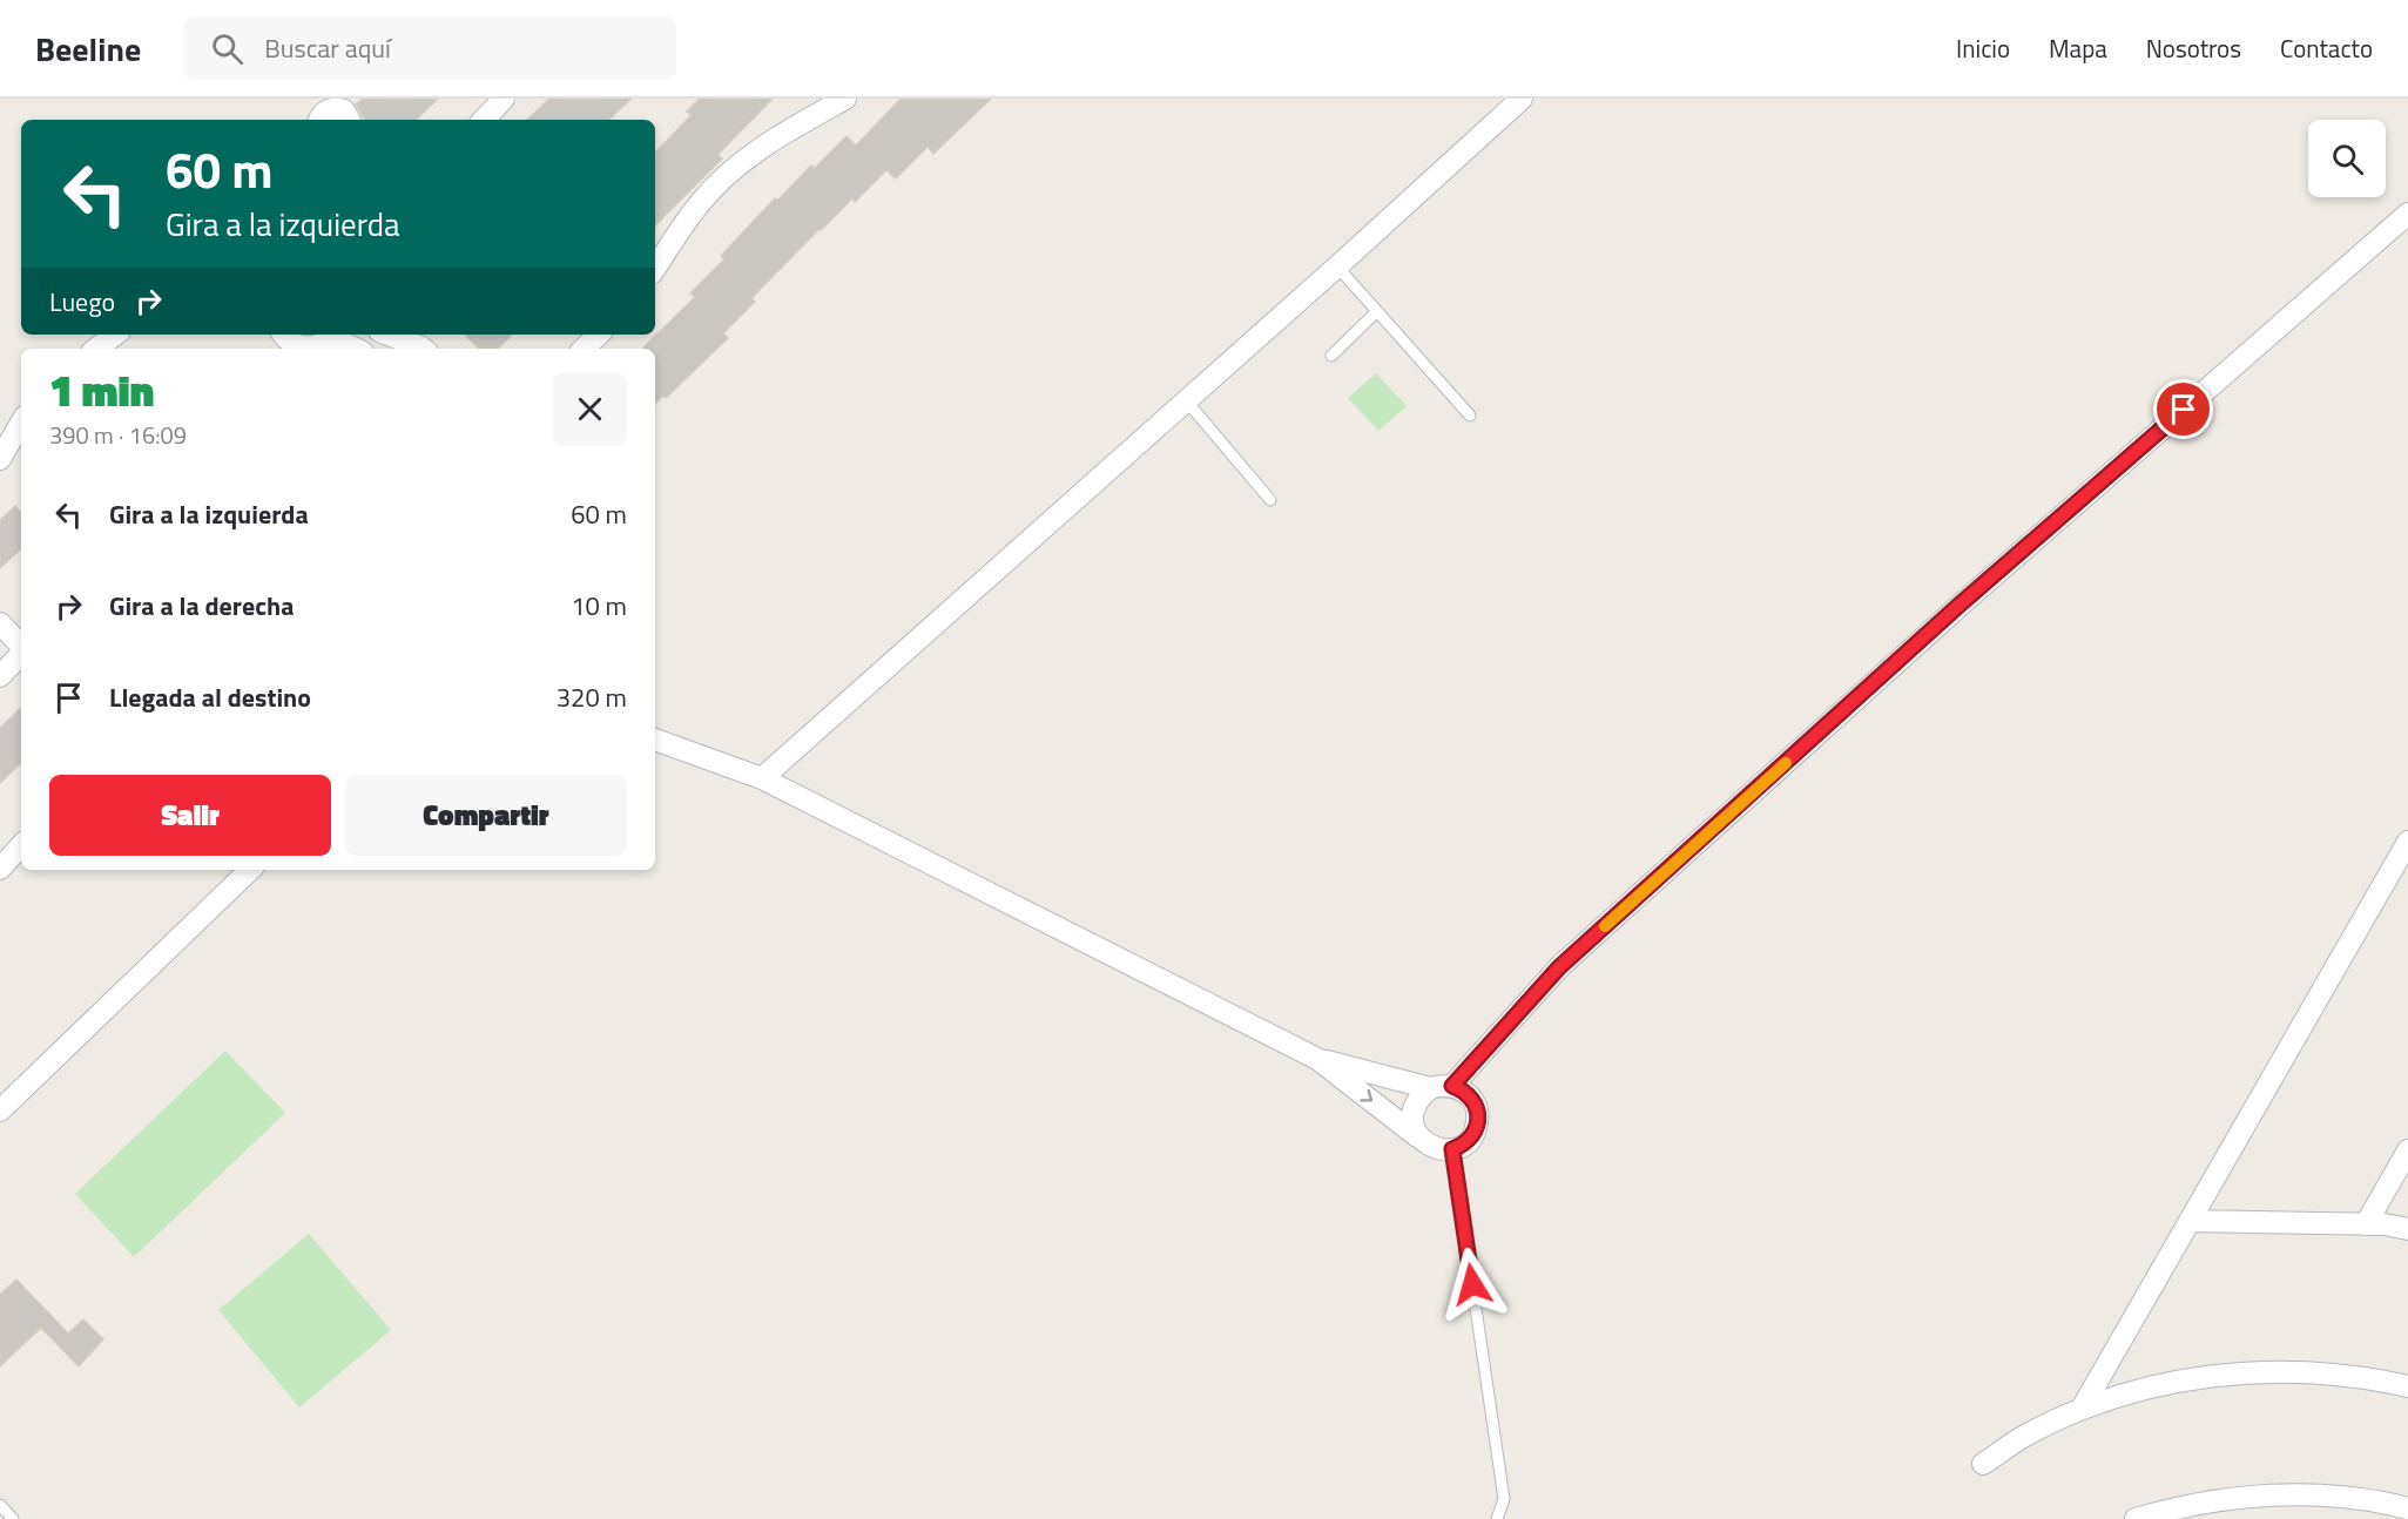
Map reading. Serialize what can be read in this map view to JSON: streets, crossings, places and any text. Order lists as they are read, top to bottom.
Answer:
{
  "page": {
    "header": "Beeline",
    "search": "Buscar aquí",
    "nav": [
      "Inicio",
      "Mapa",
      "Nosotros",
      "Contacto"
    ],
    "turn": ["60 m", "Gira a la izquierda"],
    "then": "Luego",
    "heading": ["1 min", "390 m · 16:09"],
    "list": [
      {
        "name": "Gira a la izquierda",
        "value": "60 m"
      },
      {
        "name": "Gira a la derecha",
        "value": "10 m"
      },
      {
        "name": "Llegada al destino",
        "value": "320 m"
      }
    ],
    "buttons": ["Salir", "Compartir"]
  }
}
